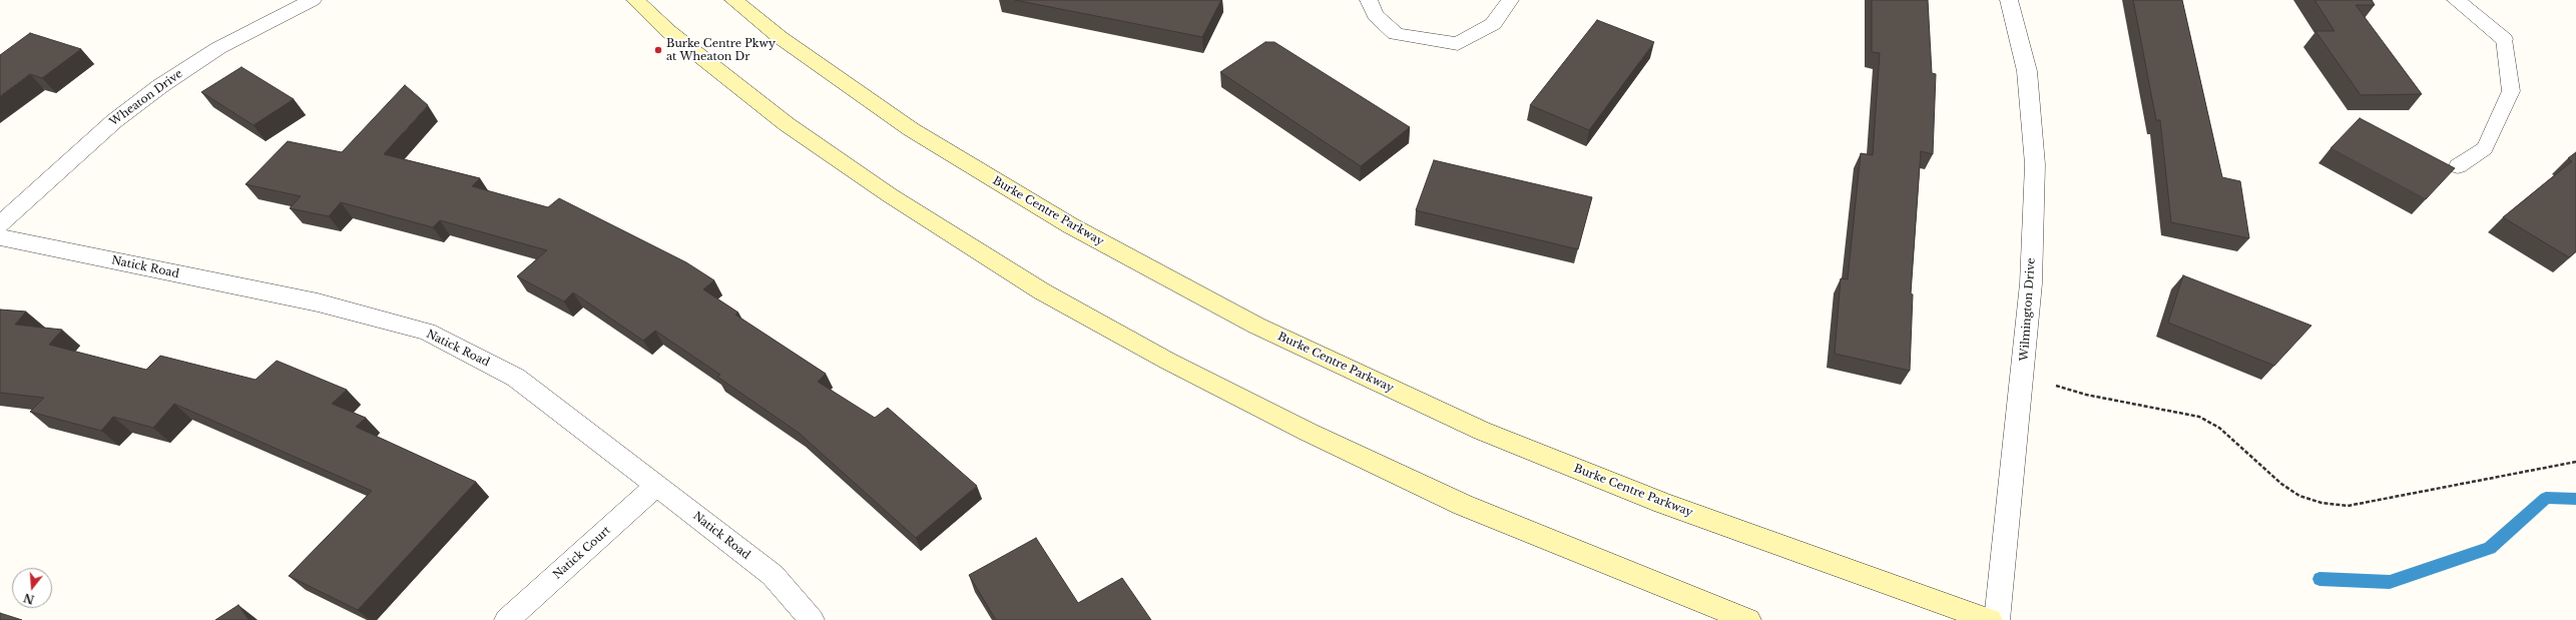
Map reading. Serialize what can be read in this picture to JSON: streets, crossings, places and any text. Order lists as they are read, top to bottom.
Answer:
{
  "streets": {
    "main road": ["Burke Centre Parkway"],
    "street": [
      "Wheaton Drive",
      "Natick Road",
      "Wilmington Drive",
      "Natick Court"
    ]
  },
  "crossings": [
    ["Natick Road", "Natick Court"]
  ],
  "places": ["Burke Centre Pkwy at Wheaton Dr"],
  "north": "bottom"
}
